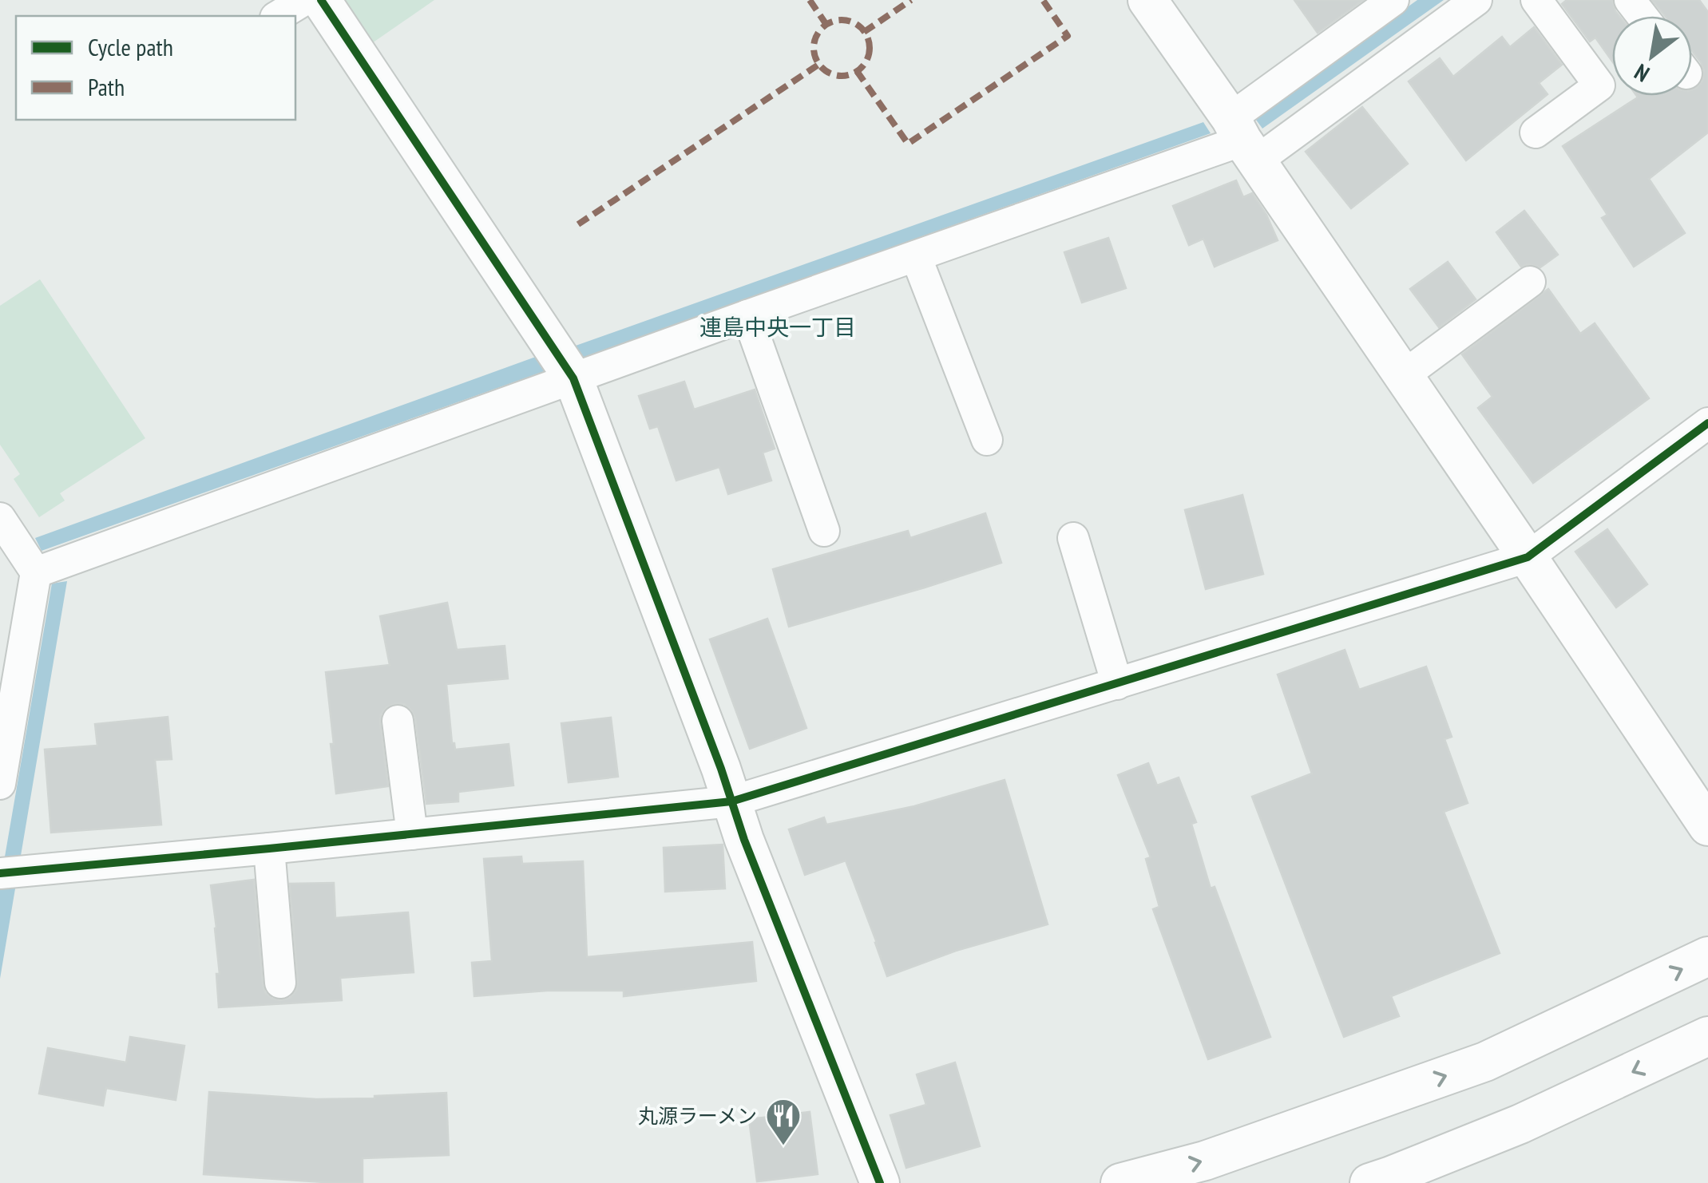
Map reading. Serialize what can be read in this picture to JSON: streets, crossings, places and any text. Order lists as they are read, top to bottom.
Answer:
{
  "districts": ["連島中央一丁目"],
  "places": {
    "restaurant": ["丸源ラーメン"]
  },
  "legend": ["Cycle path", "Path"],
  "north": "bottom left"
}
